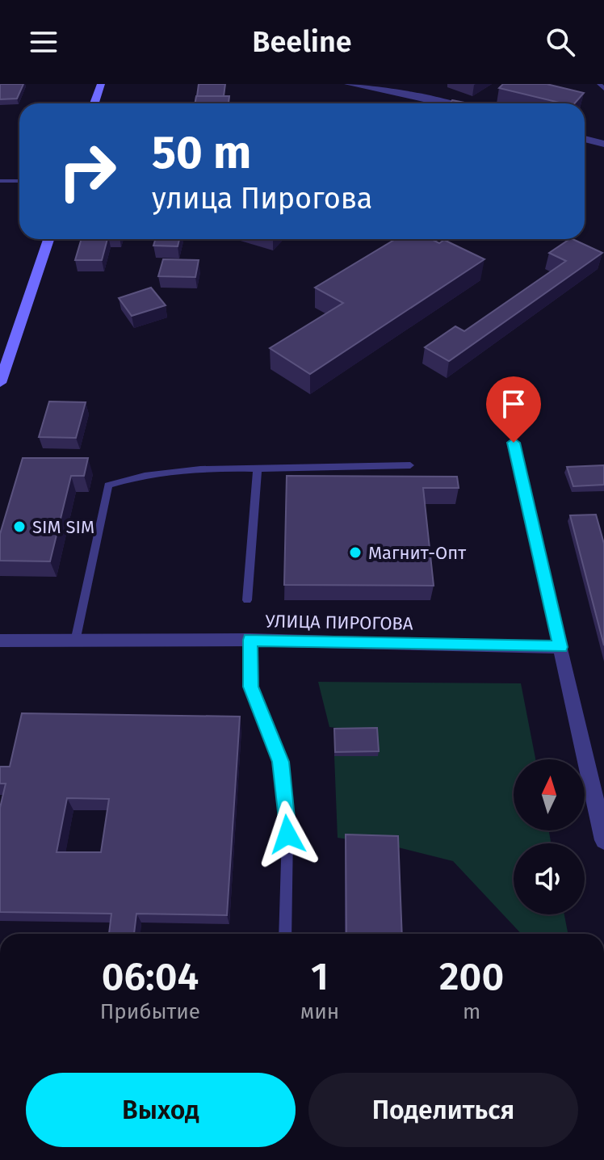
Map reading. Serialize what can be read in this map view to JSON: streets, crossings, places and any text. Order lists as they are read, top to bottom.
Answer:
{
  "streets": {
    "street": ["УЛИЦА ПИРОГОВА"]
  },
  "places": ["SIM SIM", "Магнит-Опт"],
  "north": "top",
  "page": {
    "header": "Beeline",
    "turn": ["50 m", "улица Пирогова"],
    "eta": [
      "06:04",
      "Прибытие",
      "1",
      "мин",
      "200",
      "m"
    ],
    "buttons": ["Выход", "Поделиться"]
  }
}
